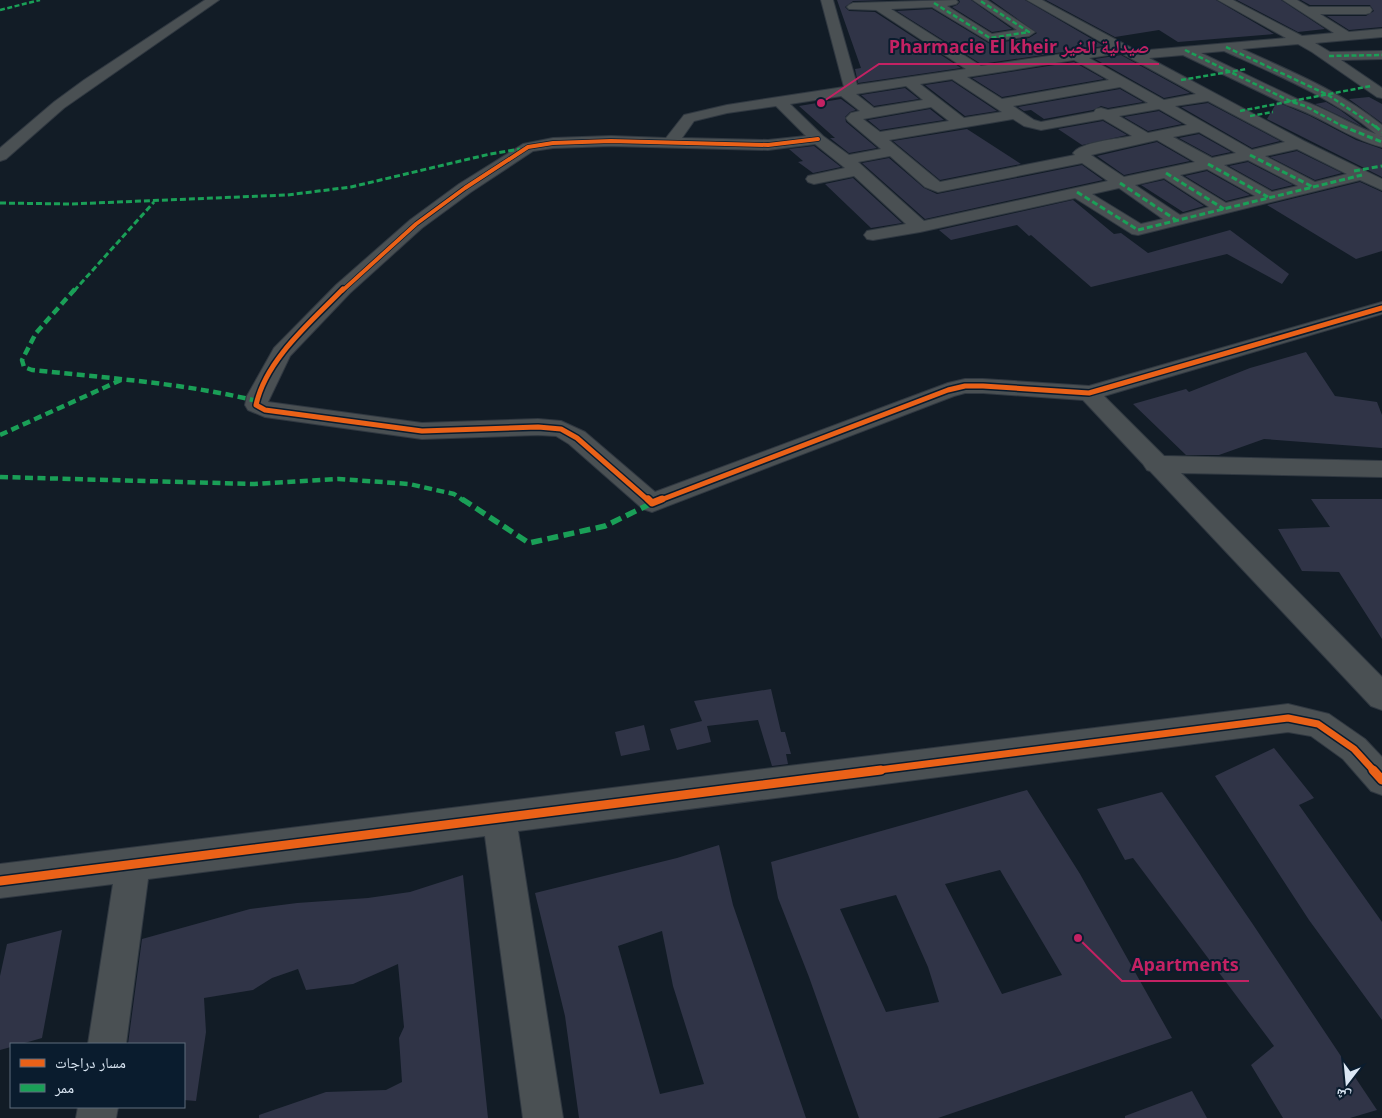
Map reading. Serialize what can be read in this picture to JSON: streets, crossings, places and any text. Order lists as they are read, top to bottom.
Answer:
{
  "places": ["Pharmacie El kheir صيدلية الخير", "Apartments"],
  "legend": ["مسار دراجات", "ممر"],
  "north": "bottom"
}
